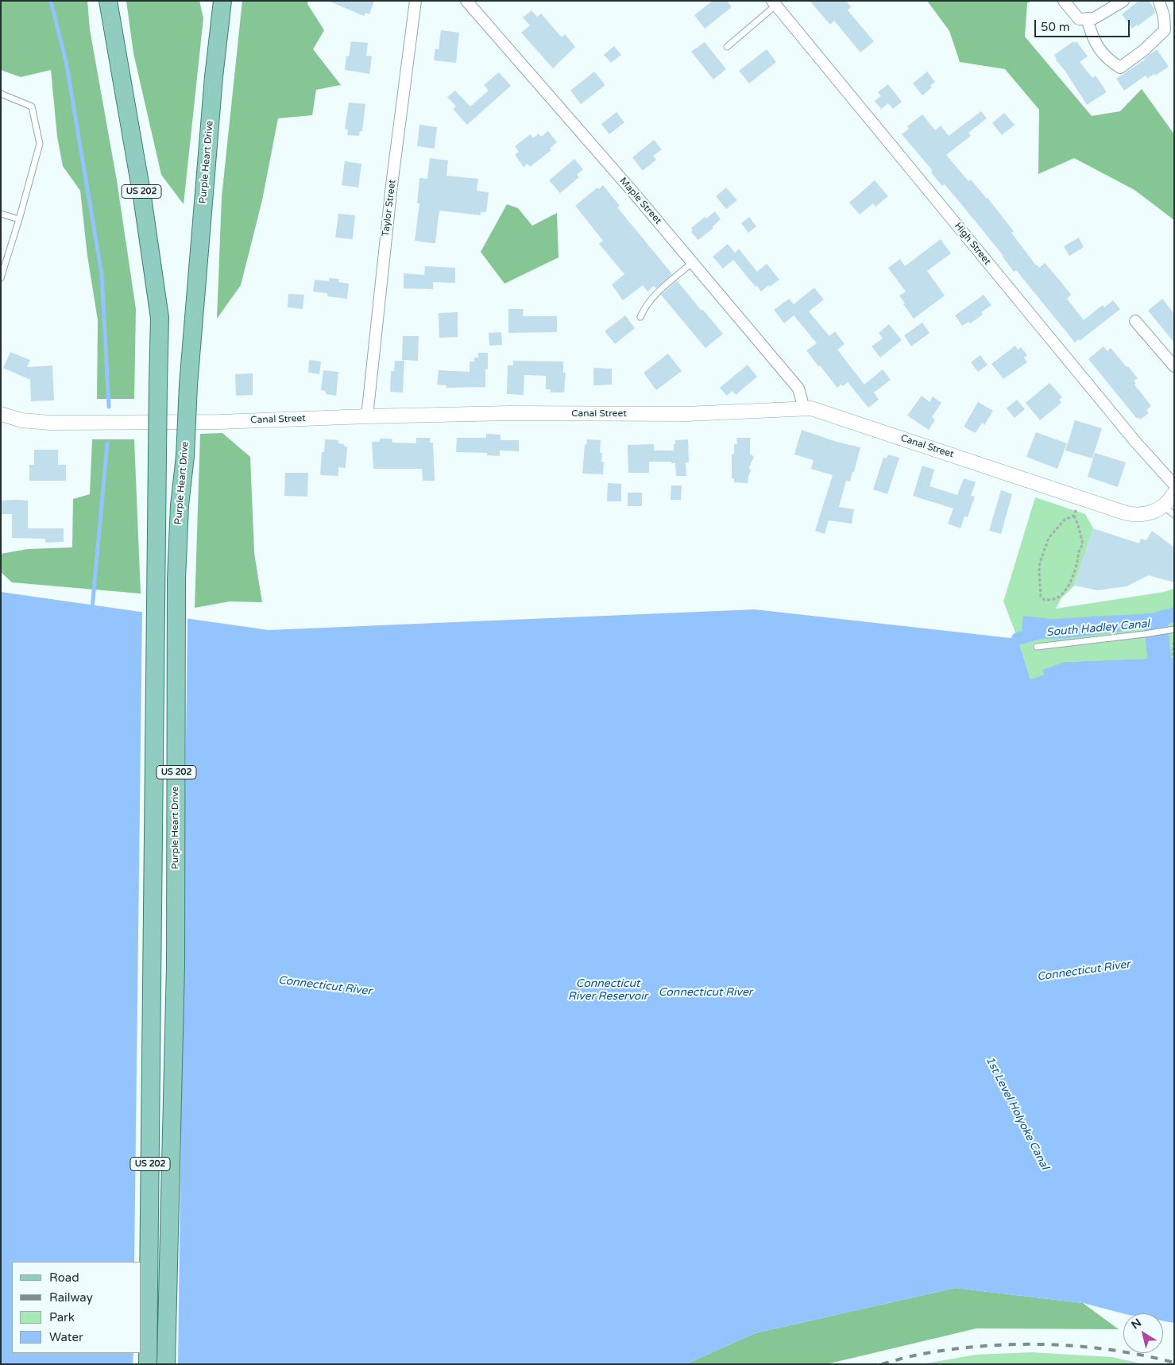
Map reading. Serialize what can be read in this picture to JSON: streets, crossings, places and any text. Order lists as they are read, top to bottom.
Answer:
{
  "streets": {
    "main road": ["Purple Heart Drive", "US 202"],
    "street": [
      "Maple Street",
      "Taylor Street",
      "High Street",
      "Canal Street"
    ]
  },
  "crossings": [
    ["Maple Street", "Canal Street"],
    ["Taylor Street", "Canal Street"]
  ],
  "water": [
    "South Hadley Canal",
    "Connecticut River",
    "Connecticut River Reservoir",
    "1st Level Holyoke Canal"
  ],
  "legend": [
    "Road",
    "Railway",
    "Park",
    "Water"
  ],
  "scale_bar": "50 m",
  "north": "top left"
}
